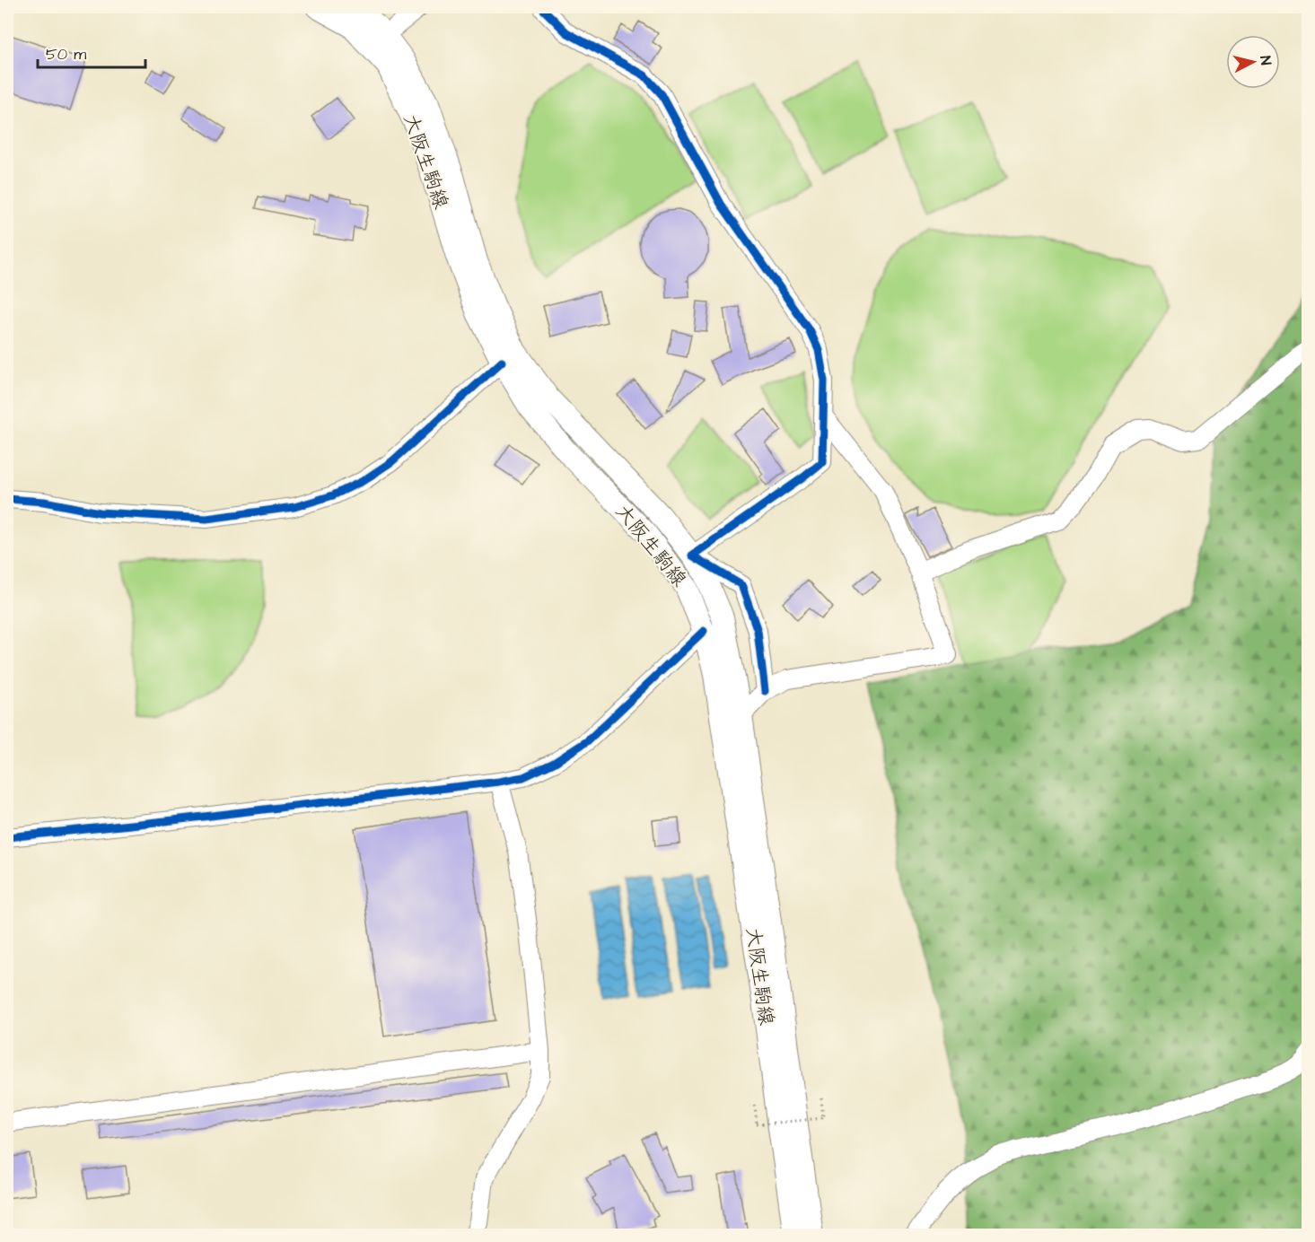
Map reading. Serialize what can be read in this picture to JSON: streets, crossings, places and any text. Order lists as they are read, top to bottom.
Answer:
{
  "streets": {
    "main road": ["大阪生駒線"]
  },
  "scale_bar": "50 m",
  "north": "right"
}
